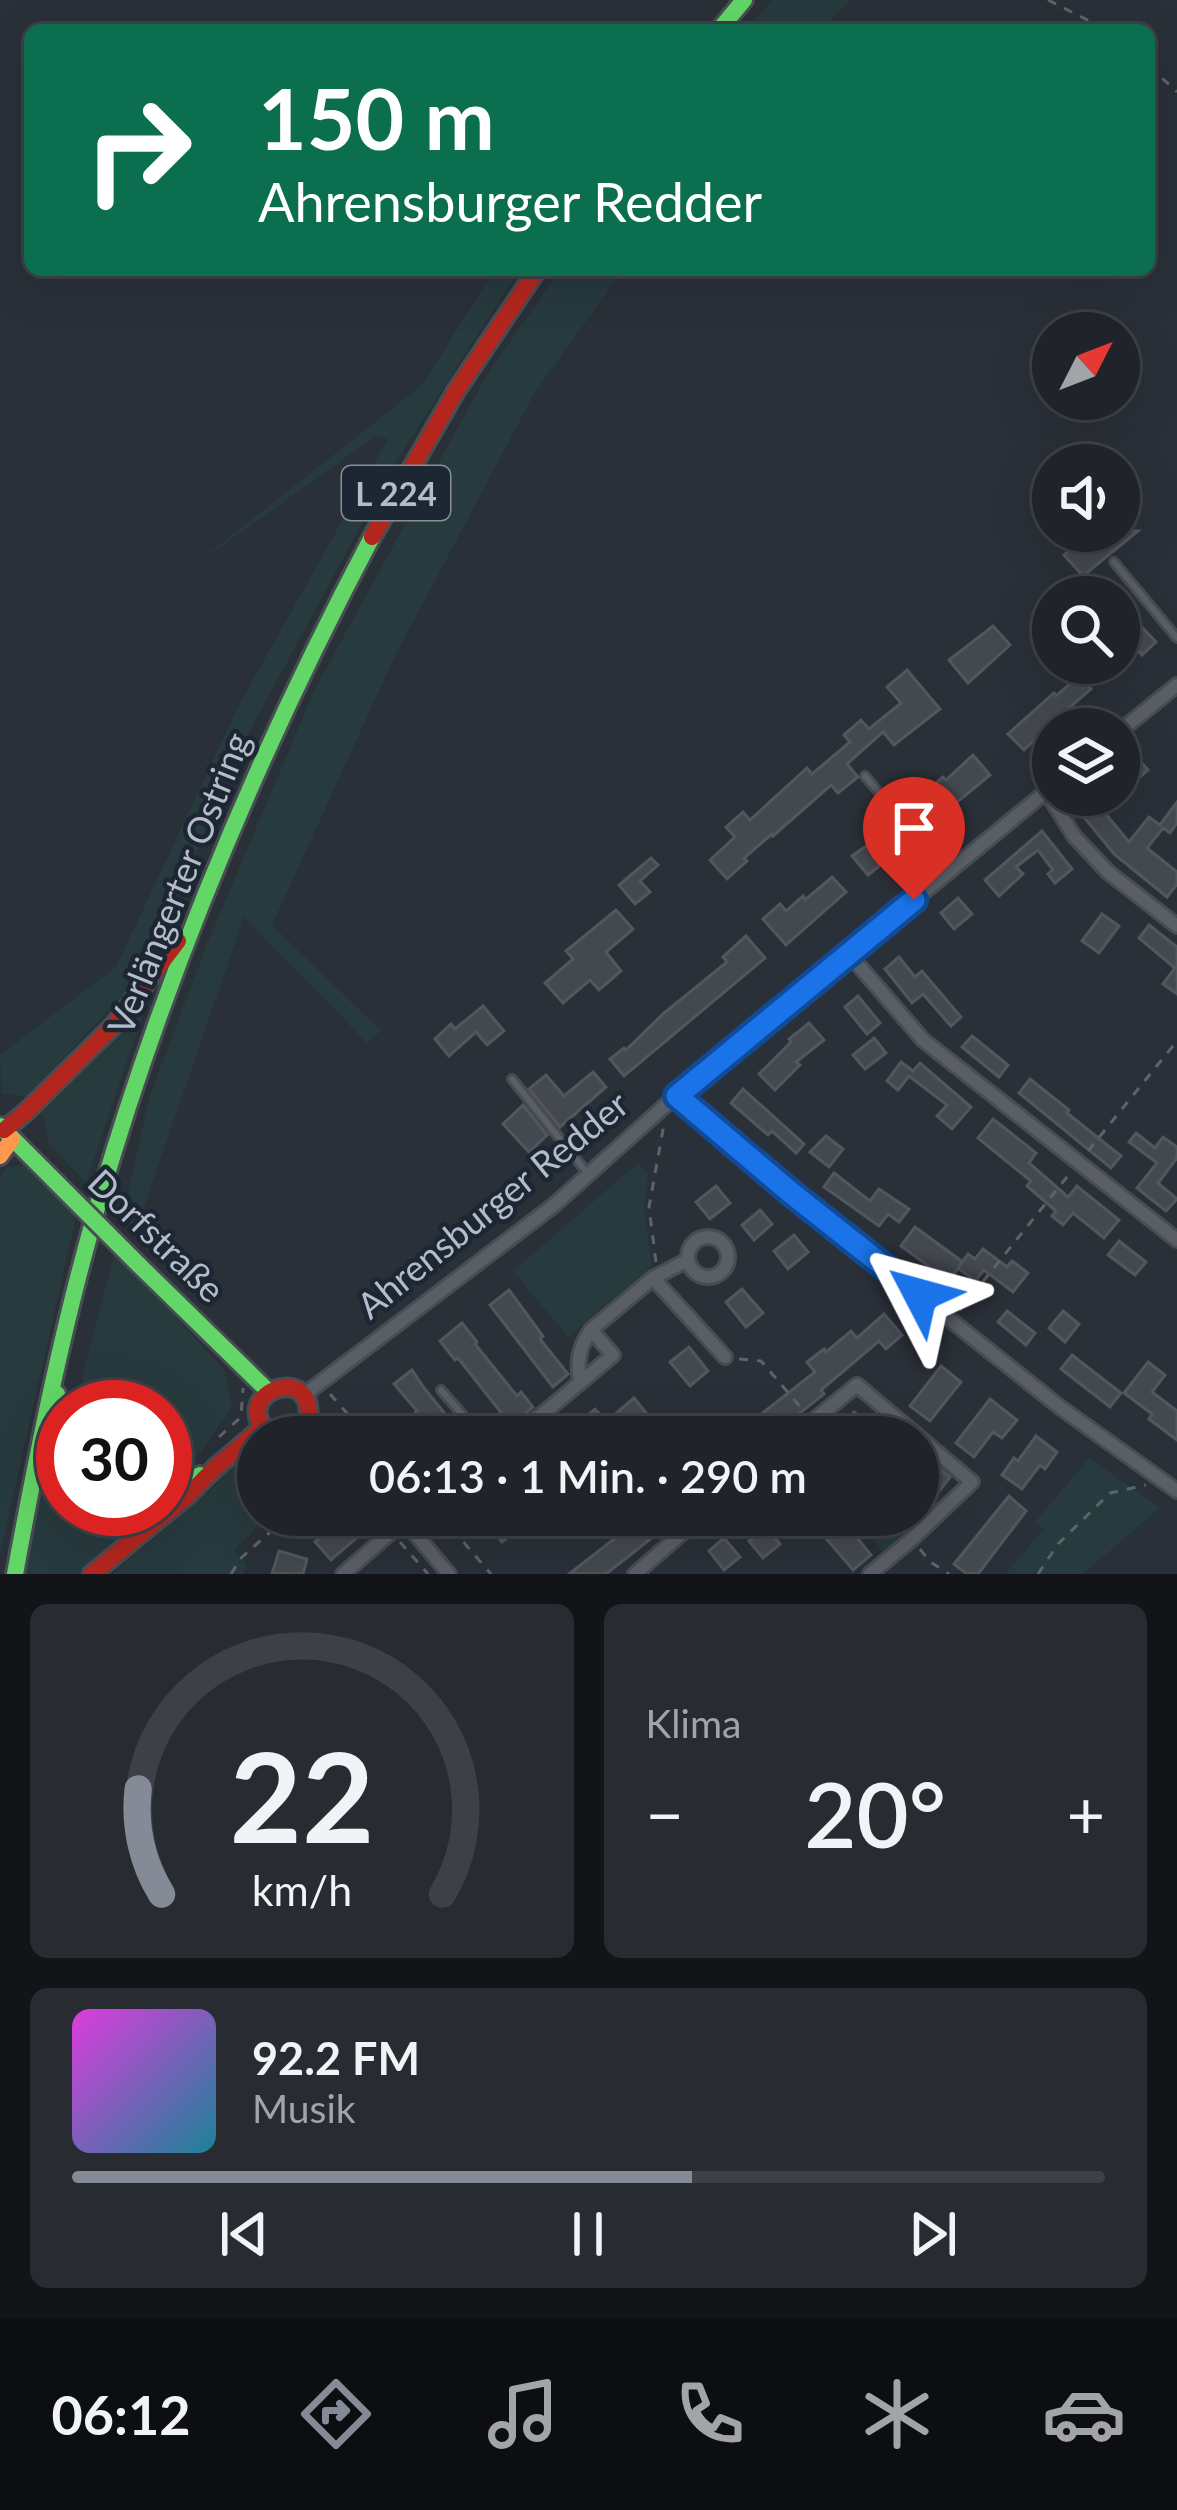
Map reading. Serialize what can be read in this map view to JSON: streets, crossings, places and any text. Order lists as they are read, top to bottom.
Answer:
{
  "streets": {
    "main road": ["L 224", "Verlängerter Ostring", "Dorfstraße"],
    "street": ["Ahrensburger Redder"]
  },
  "north": "top right",
  "page": {
    "turn": ["150 m", "Ahrensburger Redder"],
    "limit": "30",
    "trip": "06:13 · 1 Min. · 290 m",
    "tile": "Klima",
    "heat": ["−", "20°", "+"],
    "song": ["92.2 FM", "Musik"],
    "tabs": "06:12",
    "gauge": ["22", "km/h"]
  }
}
